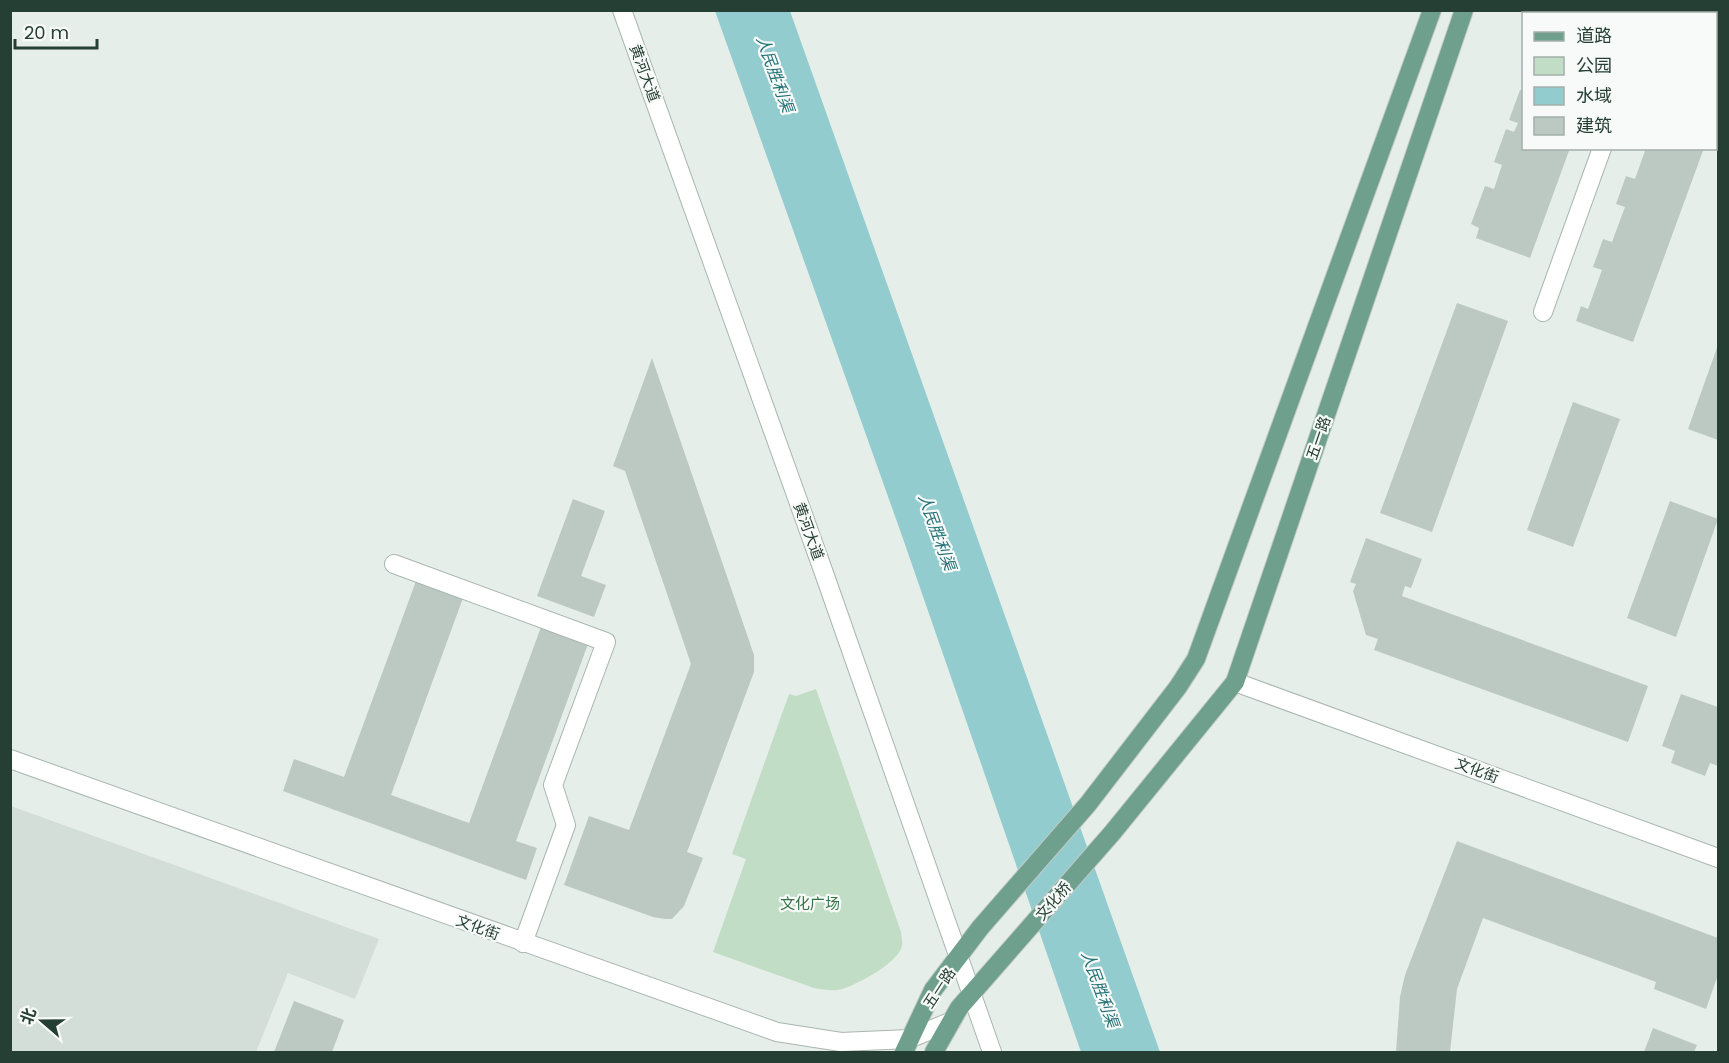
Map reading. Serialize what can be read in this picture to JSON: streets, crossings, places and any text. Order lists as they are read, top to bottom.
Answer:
{
  "streets": {
    "main road": ["五一路", "文化桥"],
    "street": ["黄河大道", "文化街"]
  },
  "crossings": [
    ["黄河大道", "五一路"],
    ["五一路", "文化街"],
    ["五一路", "文化桥"]
  ],
  "water": ["人民胜利渠"],
  "parks": ["文化广场"],
  "legend": [
    "道路",
    "公园",
    "水域",
    "建筑"
  ],
  "scale_bar": "20 m",
  "north": "left"
}
